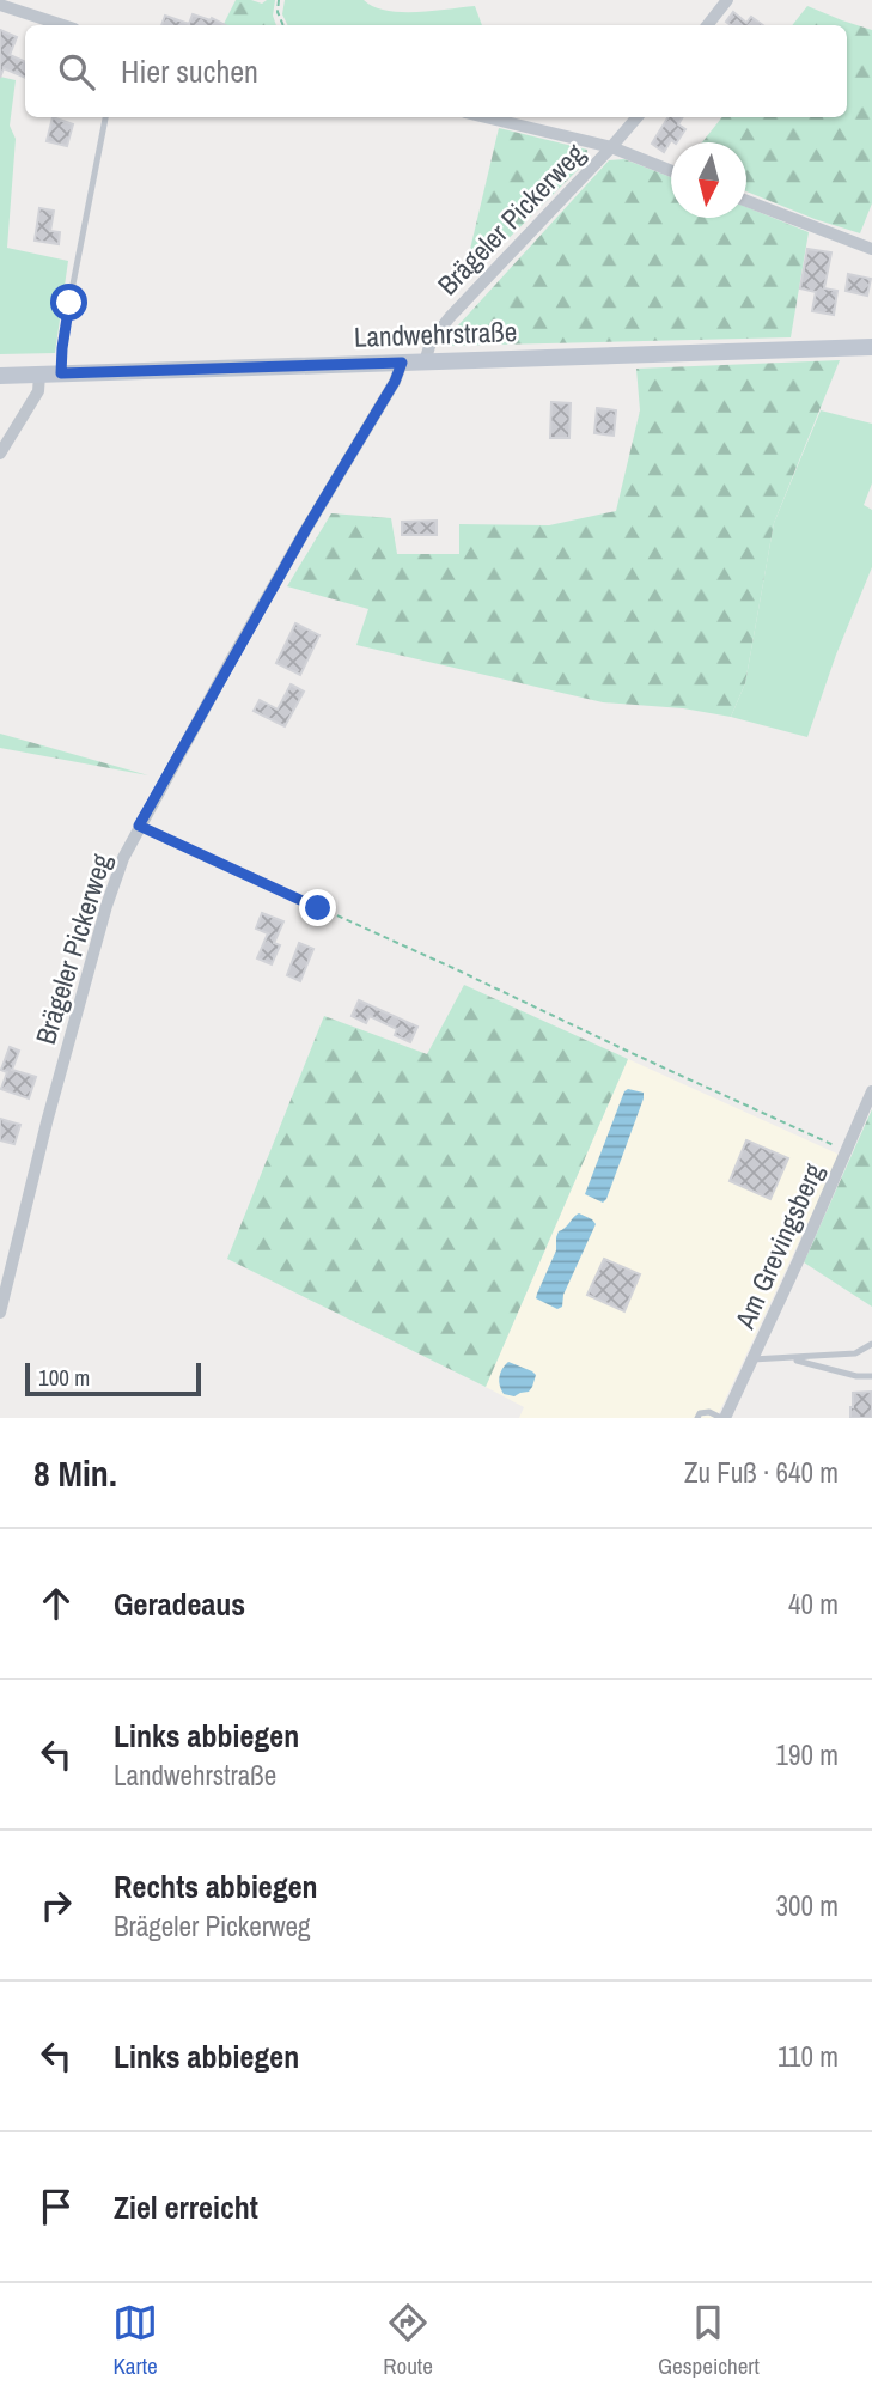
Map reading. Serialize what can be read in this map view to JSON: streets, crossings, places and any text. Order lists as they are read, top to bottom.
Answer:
{
  "streets": {
    "street": ["Brägeler Pickerweg", "Landwehrstraße", "Am Grevingsberg"]
  },
  "crossings": [
    ["Brägeler Pickerweg", "Landwehrstraße"]
  ],
  "scale_bar": "100 m",
  "north": "bottom",
  "page": {
    "search": "Hier suchen",
    "scale": "100 m",
    "heading": ["8 Min.", "Zu Fuß · 640 m"],
    "list": [
      ["Geradeaus", "40 m"],
      ["Links abbiegen", "Landwehrstraße", "190 m"],
      ["Rechts abbiegen", "Brägeler Pickerweg", "300 m"],
      ["Links abbiegen", "110 m"],
      "Ziel erreicht"
    ],
    "nav": ["Karte", "Route", "Gespeichert"]
  }
}
